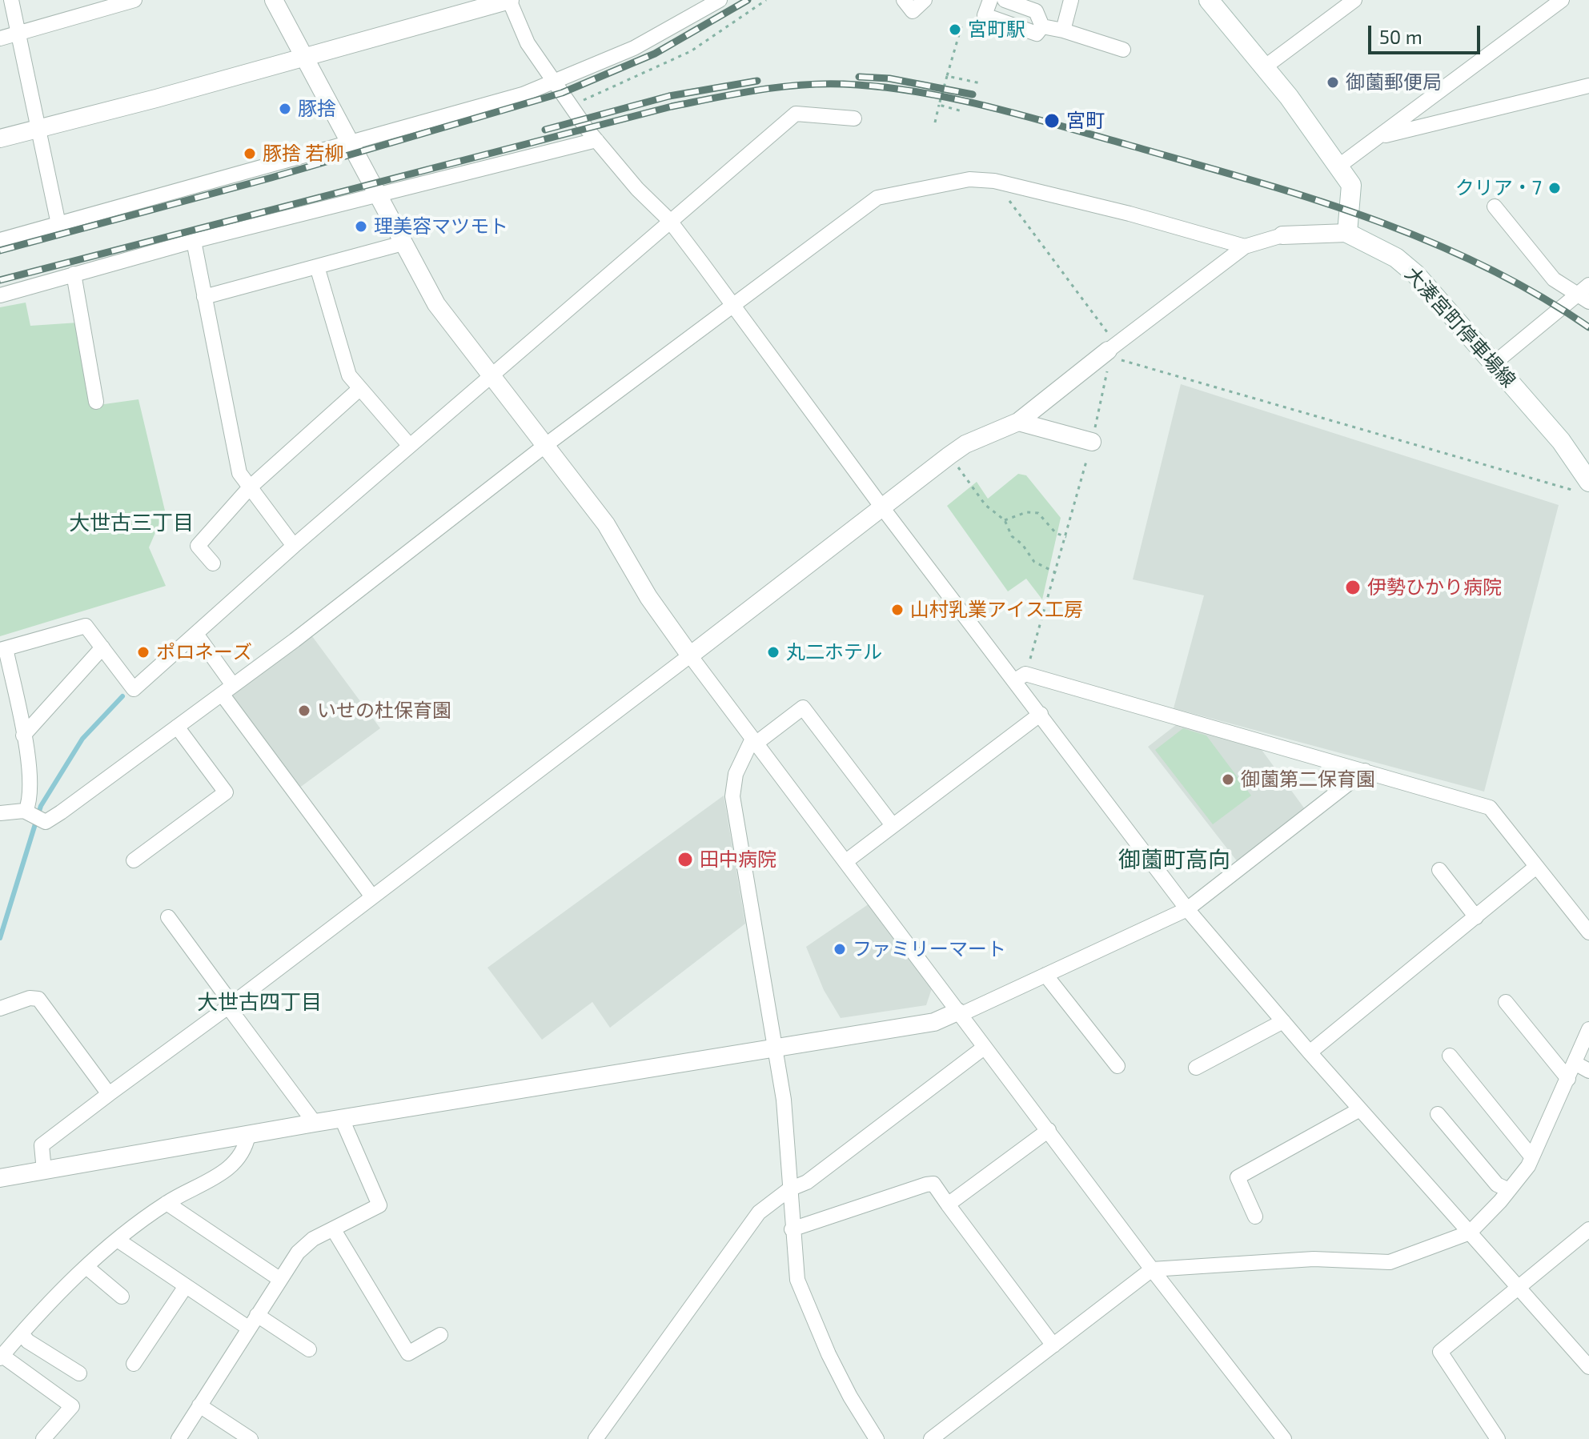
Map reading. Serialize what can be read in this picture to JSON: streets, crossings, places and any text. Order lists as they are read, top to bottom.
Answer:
{
  "streets": {
    "main road": ["大湊宮町停車場線"]
  },
  "districts": ["大世古三丁目", "御薗町高向", "大世古四丁目"],
  "places": [
    "宮町駅",
    "御薗郵便局",
    "豚捨",
    "宮町",
    "豚捨 若柳",
    "クリア・7",
    "理美容マツモト",
    "伊勢ひかり病院",
    "山村乳業アイス工房",
    "ポロネーズ",
    "丸二ホテル",
    "いせの杜保育園",
    "御薗第二保育園",
    "田中病院",
    "ファミリーマート"
  ],
  "scale_bar": "50 m"
}
